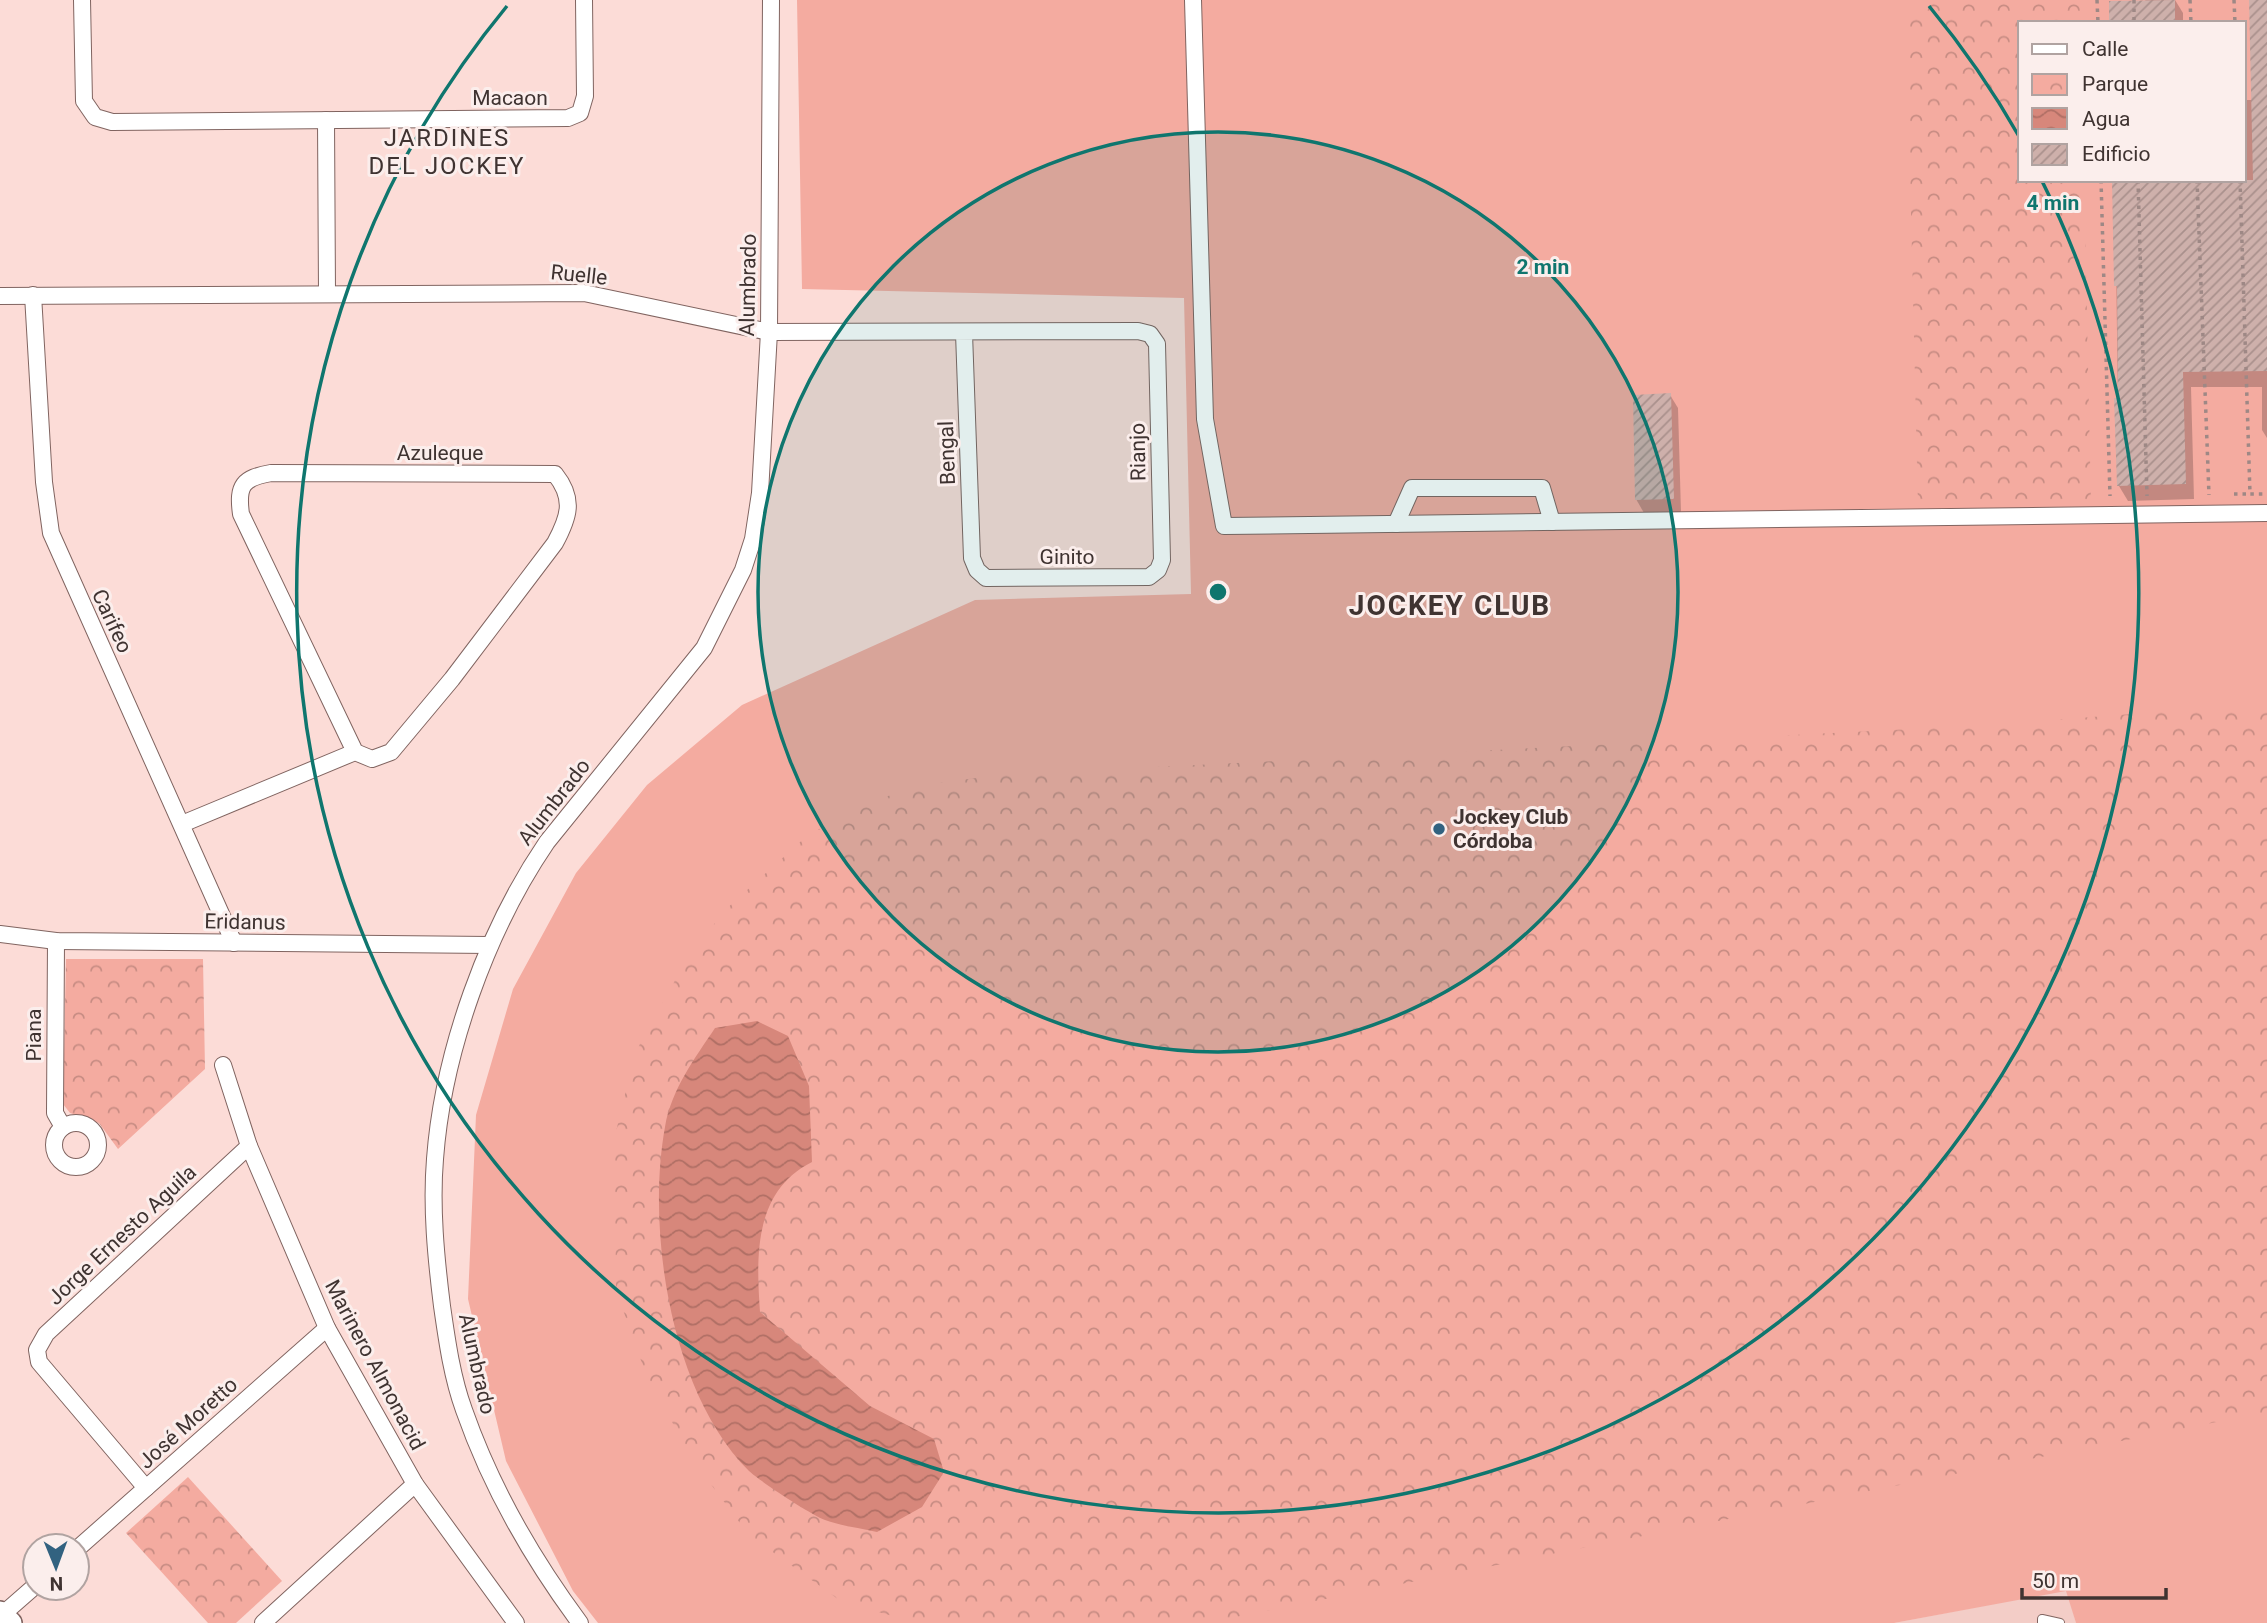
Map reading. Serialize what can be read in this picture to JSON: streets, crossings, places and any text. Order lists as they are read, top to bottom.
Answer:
{
  "streets": {
    "street": [
      "Macaon",
      "Ruelle",
      "Alumbrado",
      "Rianjo",
      "Azuleque",
      "Bengal",
      "Ginito",
      "Carifeo",
      "Eridanus",
      "Piana",
      "Jorge Ernesto Aguila",
      "Marinero Almonacid",
      "José Moretto"
    ]
  },
  "crossings": [
    ["Ruelle", "Alumbrado"],
    ["Ruelle", "Rianjo"],
    ["Ruelle", "Bengal"],
    ["Ruelle", "Carifeo"],
    ["Alumbrado", "Eridanus"],
    ["Rianjo", "Ginito"],
    ["Azuleque", "Carifeo"],
    ["Bengal", "Ginito"],
    ["Carifeo", "Eridanus"],
    ["Eridanus", "Piana"],
    ["Jorge Ernesto Aguila", "Marinero Almonacid"],
    ["Jorge Ernesto Aguila", "José Moretto"],
    ["Marinero Almonacid", "José Moretto"]
  ],
  "districts": ["JARDINES DEL JOCKEY", "JOCKEY CLUB"],
  "places": ["Jockey Club Córdoba"],
  "legend": [
    "Calle",
    "Parque",
    "Agua",
    "Edificio"
  ],
  "scale_bar": "50 m",
  "north": "bottom",
  "rings": ["4 min", "2 min"]
}
